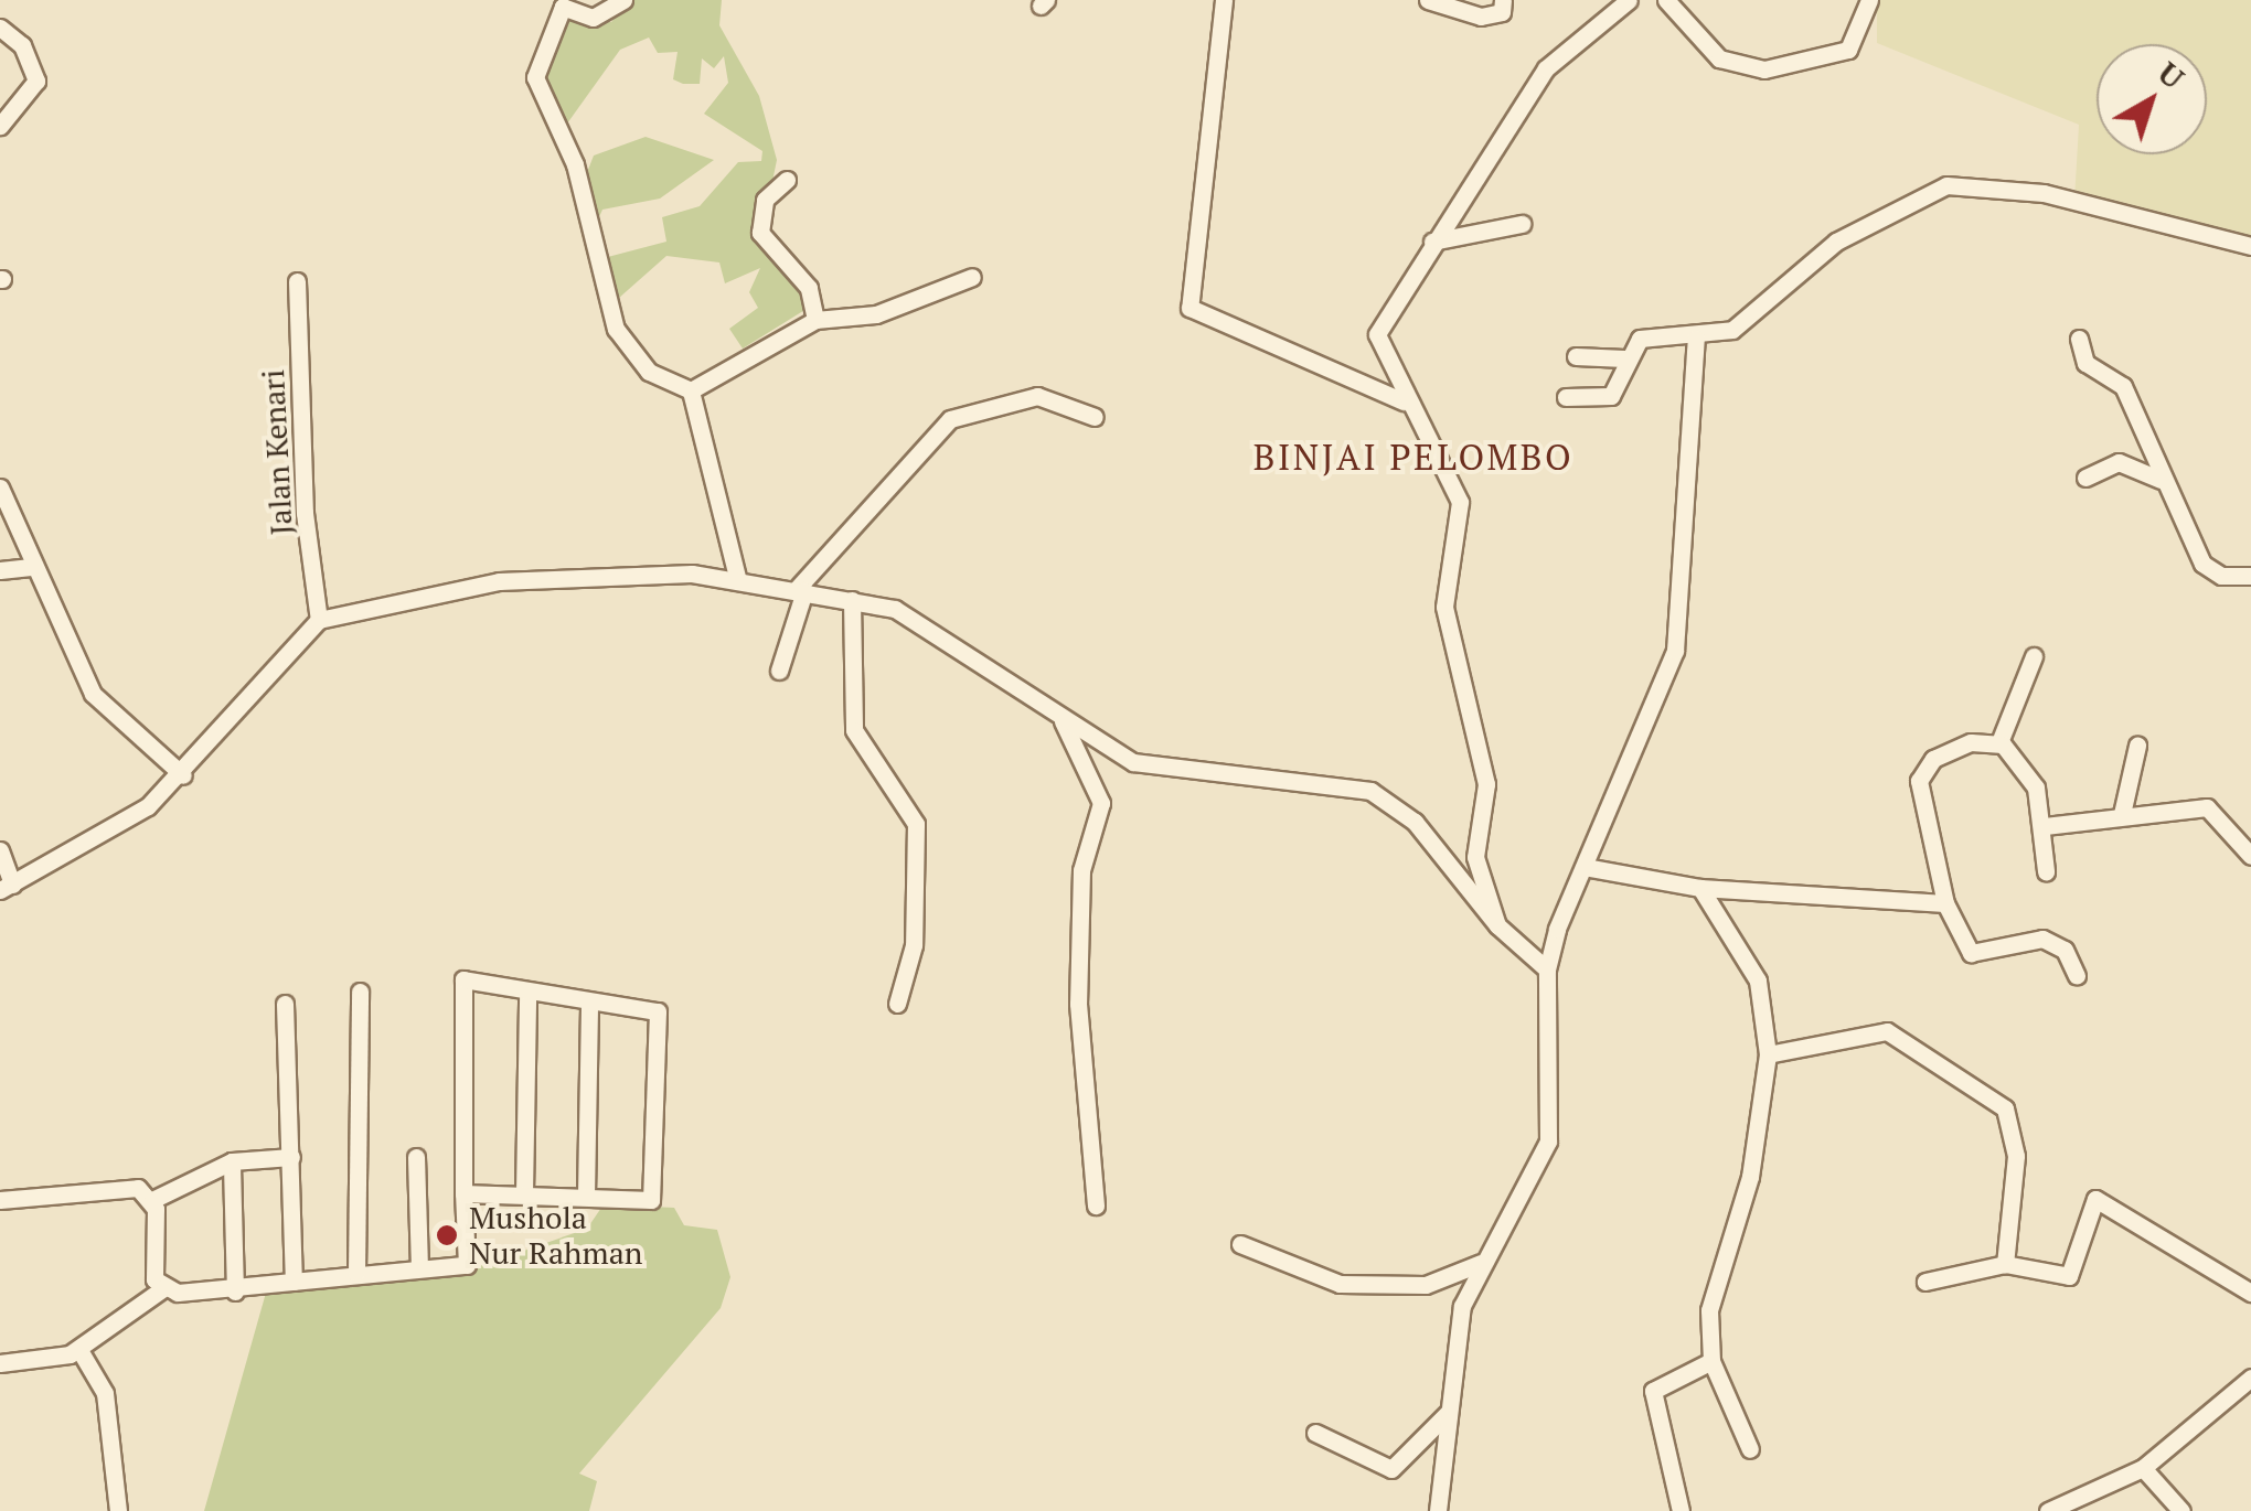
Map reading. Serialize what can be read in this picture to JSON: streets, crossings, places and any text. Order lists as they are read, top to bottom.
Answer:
{
  "streets": {
    "street": ["Jalan Kenari"]
  },
  "districts": ["BINJAI PELOMBO"],
  "places": ["Mushola Nur Rahman"],
  "north": "top right"
}
